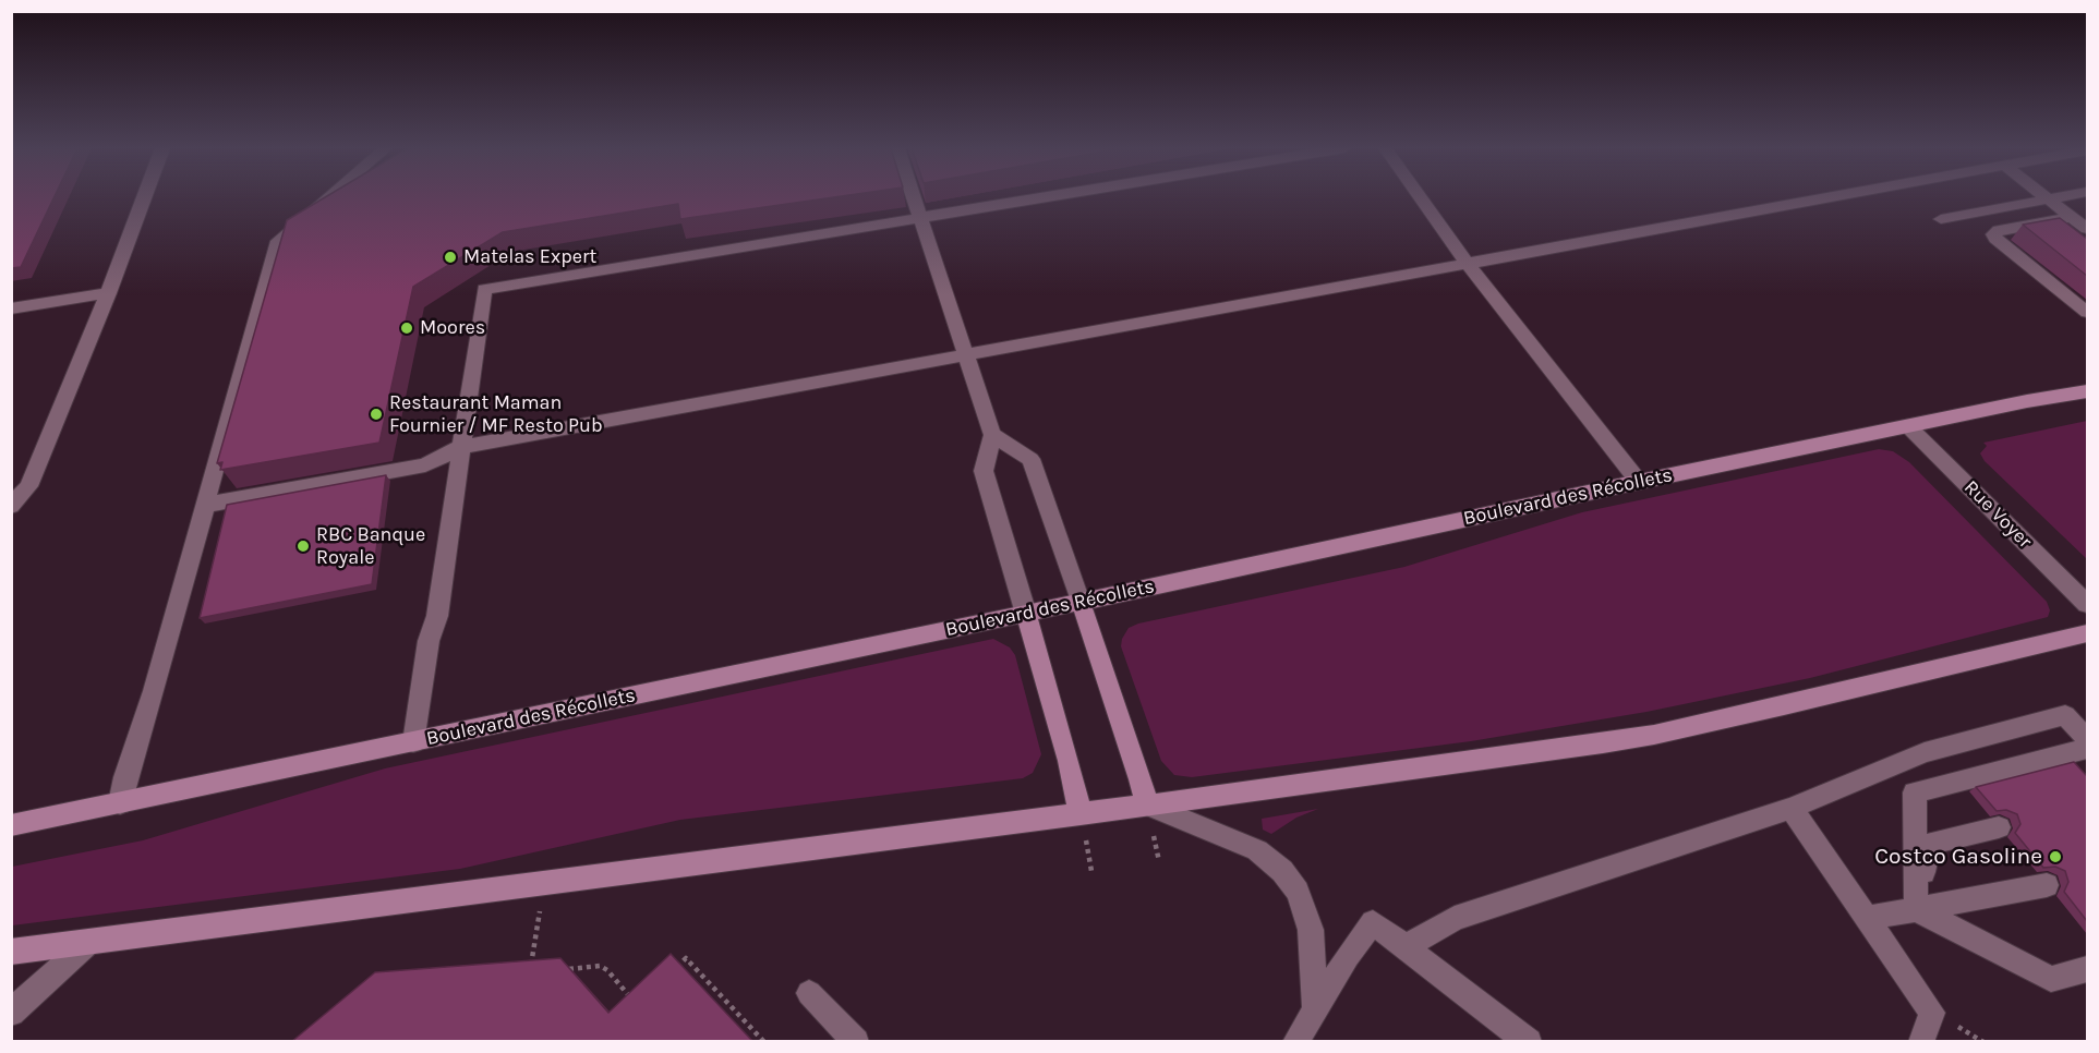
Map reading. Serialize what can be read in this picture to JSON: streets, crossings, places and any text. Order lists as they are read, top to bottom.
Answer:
{
  "streets": {
    "main road": ["Boulevard des Récollets"],
    "street": ["Rue Voyer"]
  },
  "crossings": [
    ["Boulevard des Récollets", "Rue Voyer"]
  ],
  "places": [
    "Matelas Expert",
    "Moores",
    "Restaurant Maman Fournier / MF Resto Pub",
    "RBC Banque Royale",
    "Costco Gasoline"
  ]
}
